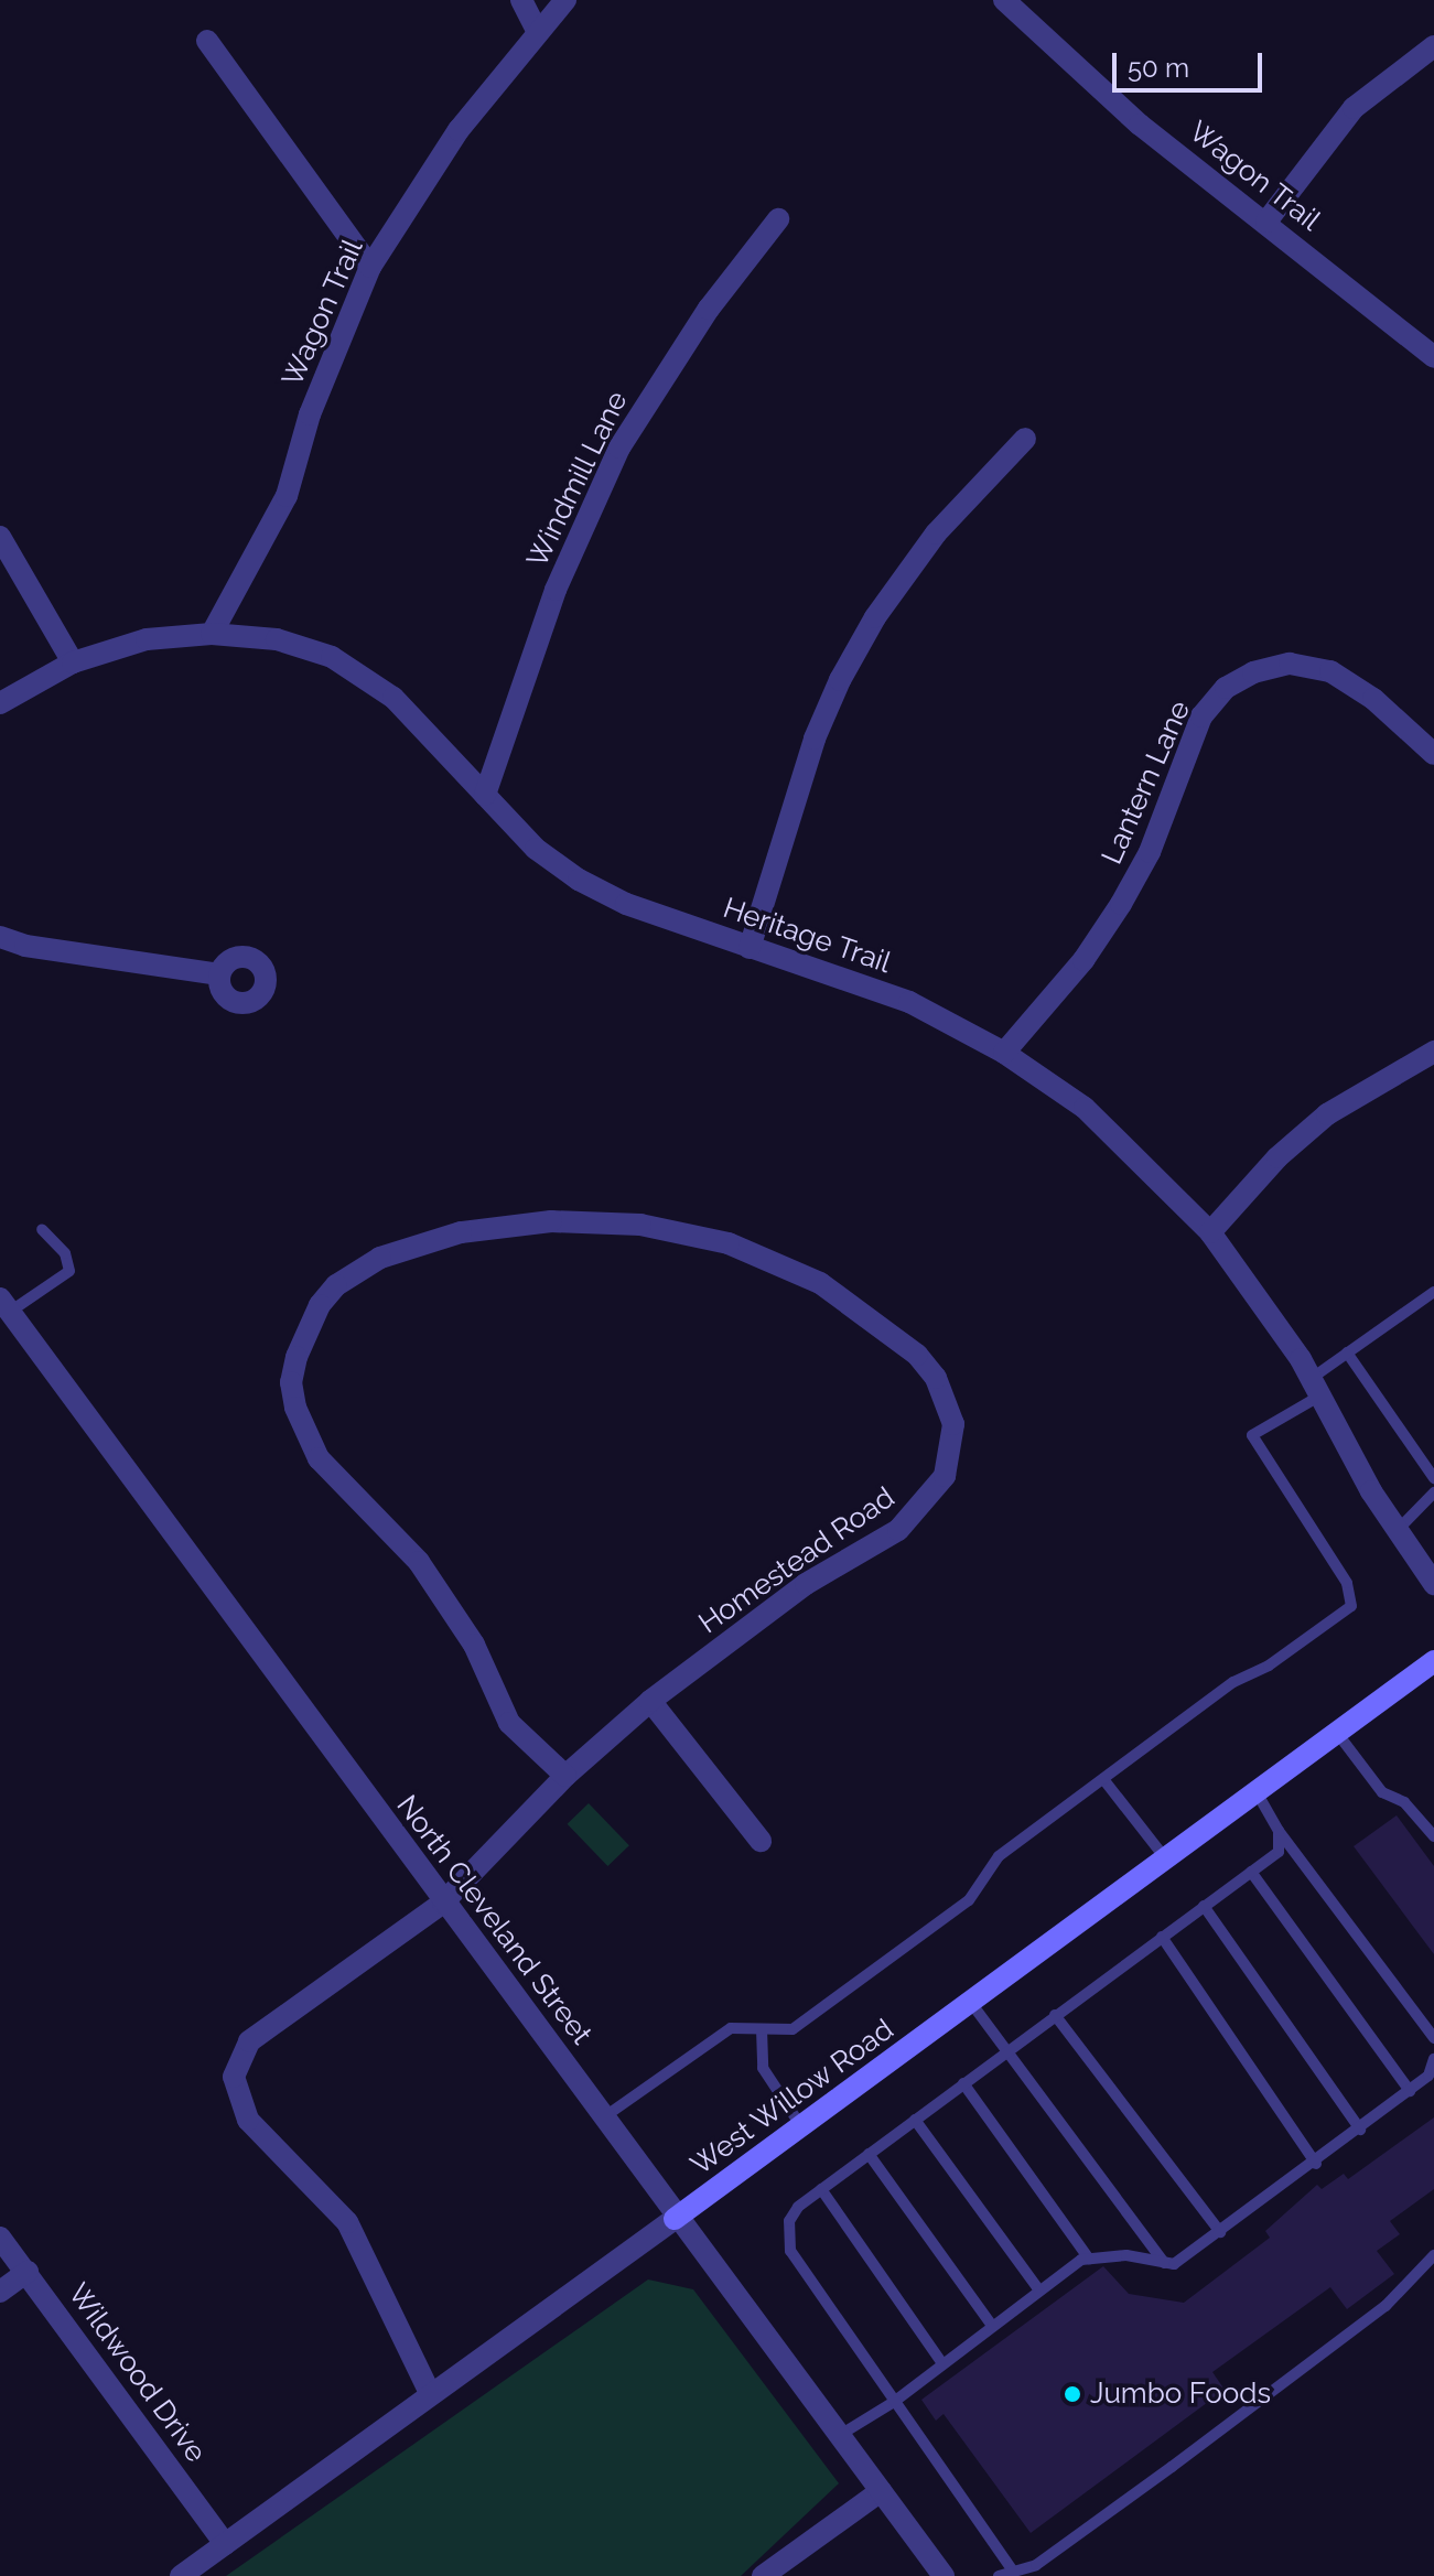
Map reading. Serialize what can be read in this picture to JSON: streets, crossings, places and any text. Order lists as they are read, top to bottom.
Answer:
{
  "streets": {
    "main road": ["West Willow Road"],
    "street": [
      "Wagon Trail",
      "Windmill Lane",
      "Lantern Lane",
      "Heritage Trail",
      "Homestead Road",
      "North Cleveland Street",
      "Wildwood Drive"
    ]
  },
  "crossings": [
    ["Wagon Trail", "Heritage Trail"],
    ["Windmill Lane", "Heritage Trail"],
    ["Lantern Lane", "Heritage Trail"],
    ["Homestead Road", "North Cleveland Street"],
    ["Homestead Road", "West Willow Road"],
    ["North Cleveland Street", "West Willow Road"],
    ["West Willow Road", "Wildwood Drive"]
  ],
  "places": ["Jumbo Foods"],
  "scale_bar": "50 m"
}
